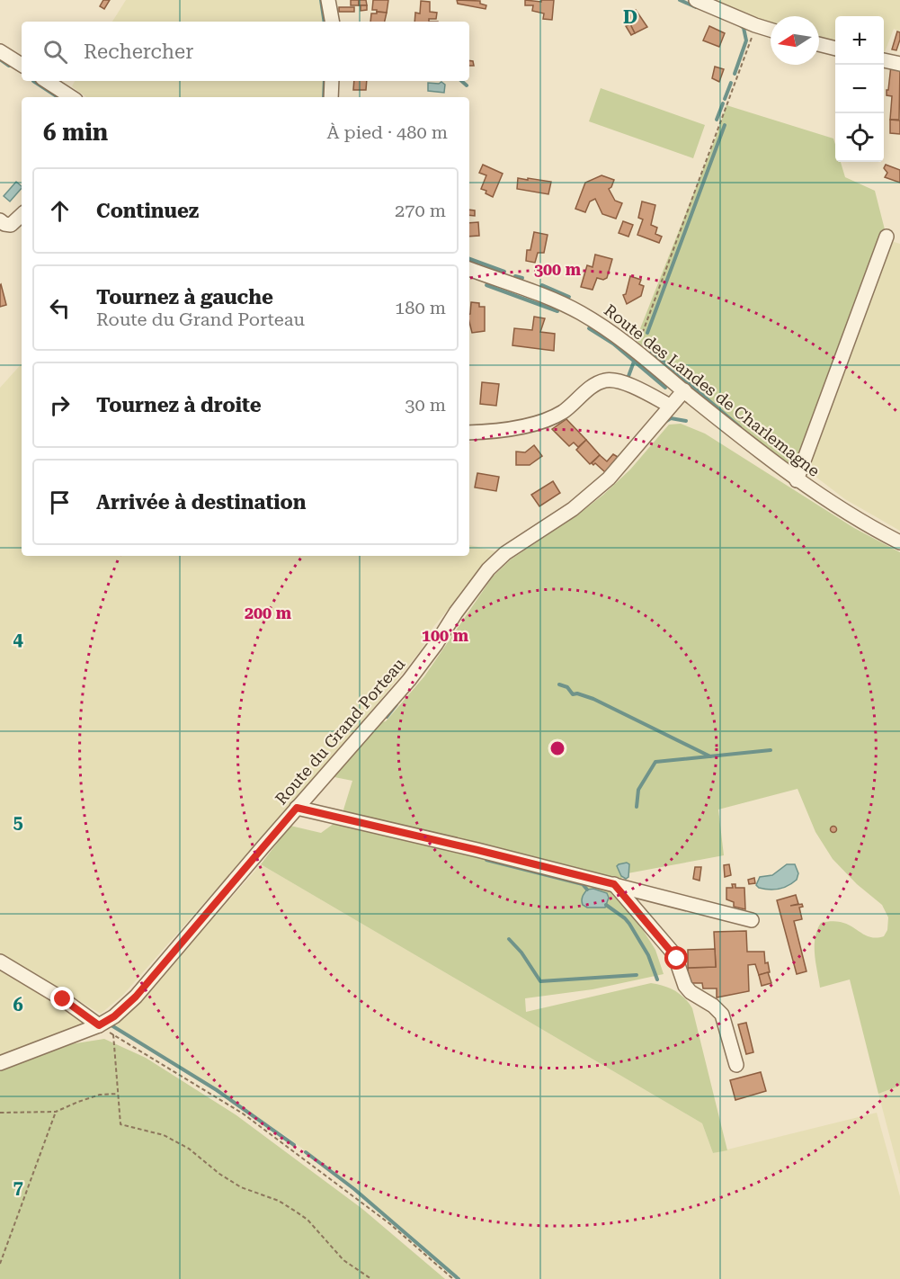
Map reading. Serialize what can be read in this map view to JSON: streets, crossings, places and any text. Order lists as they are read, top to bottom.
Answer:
{
  "streets": {
    "street": ["Route des Landes de Charlemagne", "Route du Grand Porteau"]
  },
  "crossings": [
    ["Route des Landes de Charlemagne", "Route du Grand Porteau"]
  ],
  "north": "left",
  "page": {
    "map_buttons": ["+", "−"],
    "search": "Rechercher",
    "heading": ["6 min", "À pied · 480 m"],
    "list": [
      ["Continuez", "270 m"],
      ["Tournez à gauche", "Route du Grand Porteau", "180 m"],
      ["Tournez à droite", "30 m"],
      "Arrivée à destination"
    ]
  },
  "grid": {
    "columns": ["D"],
    "rows": [
      "4",
      "5",
      "6",
      "7"
    ]
  },
  "rings": ["300 m", "200 m", "100 m"]
}
